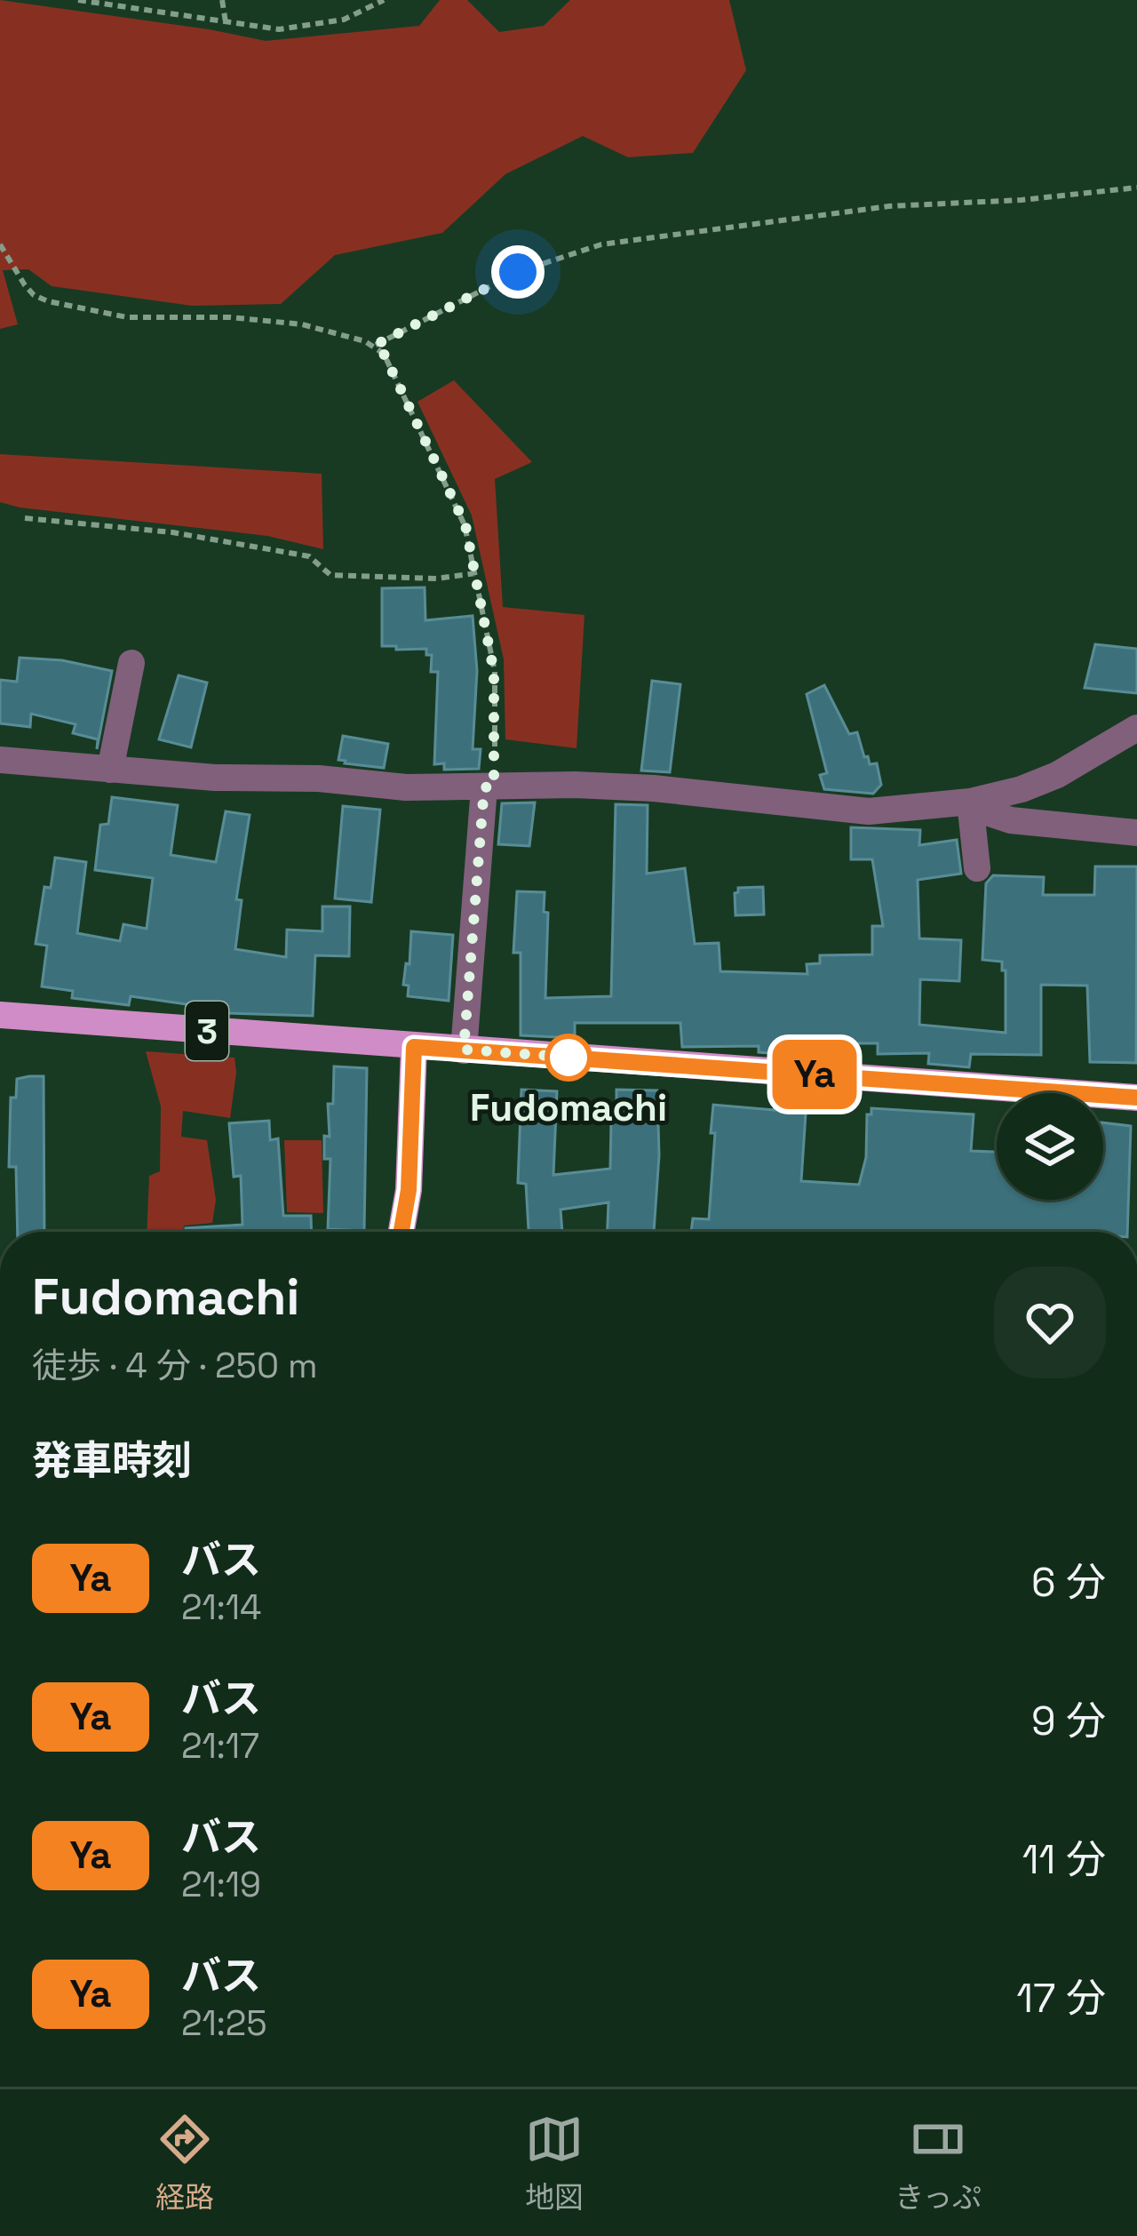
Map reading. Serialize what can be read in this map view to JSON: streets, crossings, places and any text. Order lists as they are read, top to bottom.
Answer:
{
  "streets": {
    "main road": ["3"]
  },
  "places": ["Fudomachi"],
  "lines": ["bus line Ya"],
  "page": {
    "on_map": "Ya",
    "heading": [
      ["Fudomachi", "徒歩 · 4 分 · 250 m"],
      "発車時刻"
    ],
    "list": [
      {
        "mark": "Ya",
        "name": "バス",
        "note": "21:14",
        "value": "6 分"
      },
      {
        "mark": "Ya",
        "name": "バス",
        "note": "21:17",
        "value": "9 分"
      },
      {
        "mark": "Ya",
        "name": "バス",
        "note": "21:19",
        "value": "11 分"
      },
      {
        "mark": "Ya",
        "name": "バス",
        "note": "21:25",
        "value": "17 分"
      }
    ],
    "tabs": ["経路", "地図", "きっぷ"]
  }
}
